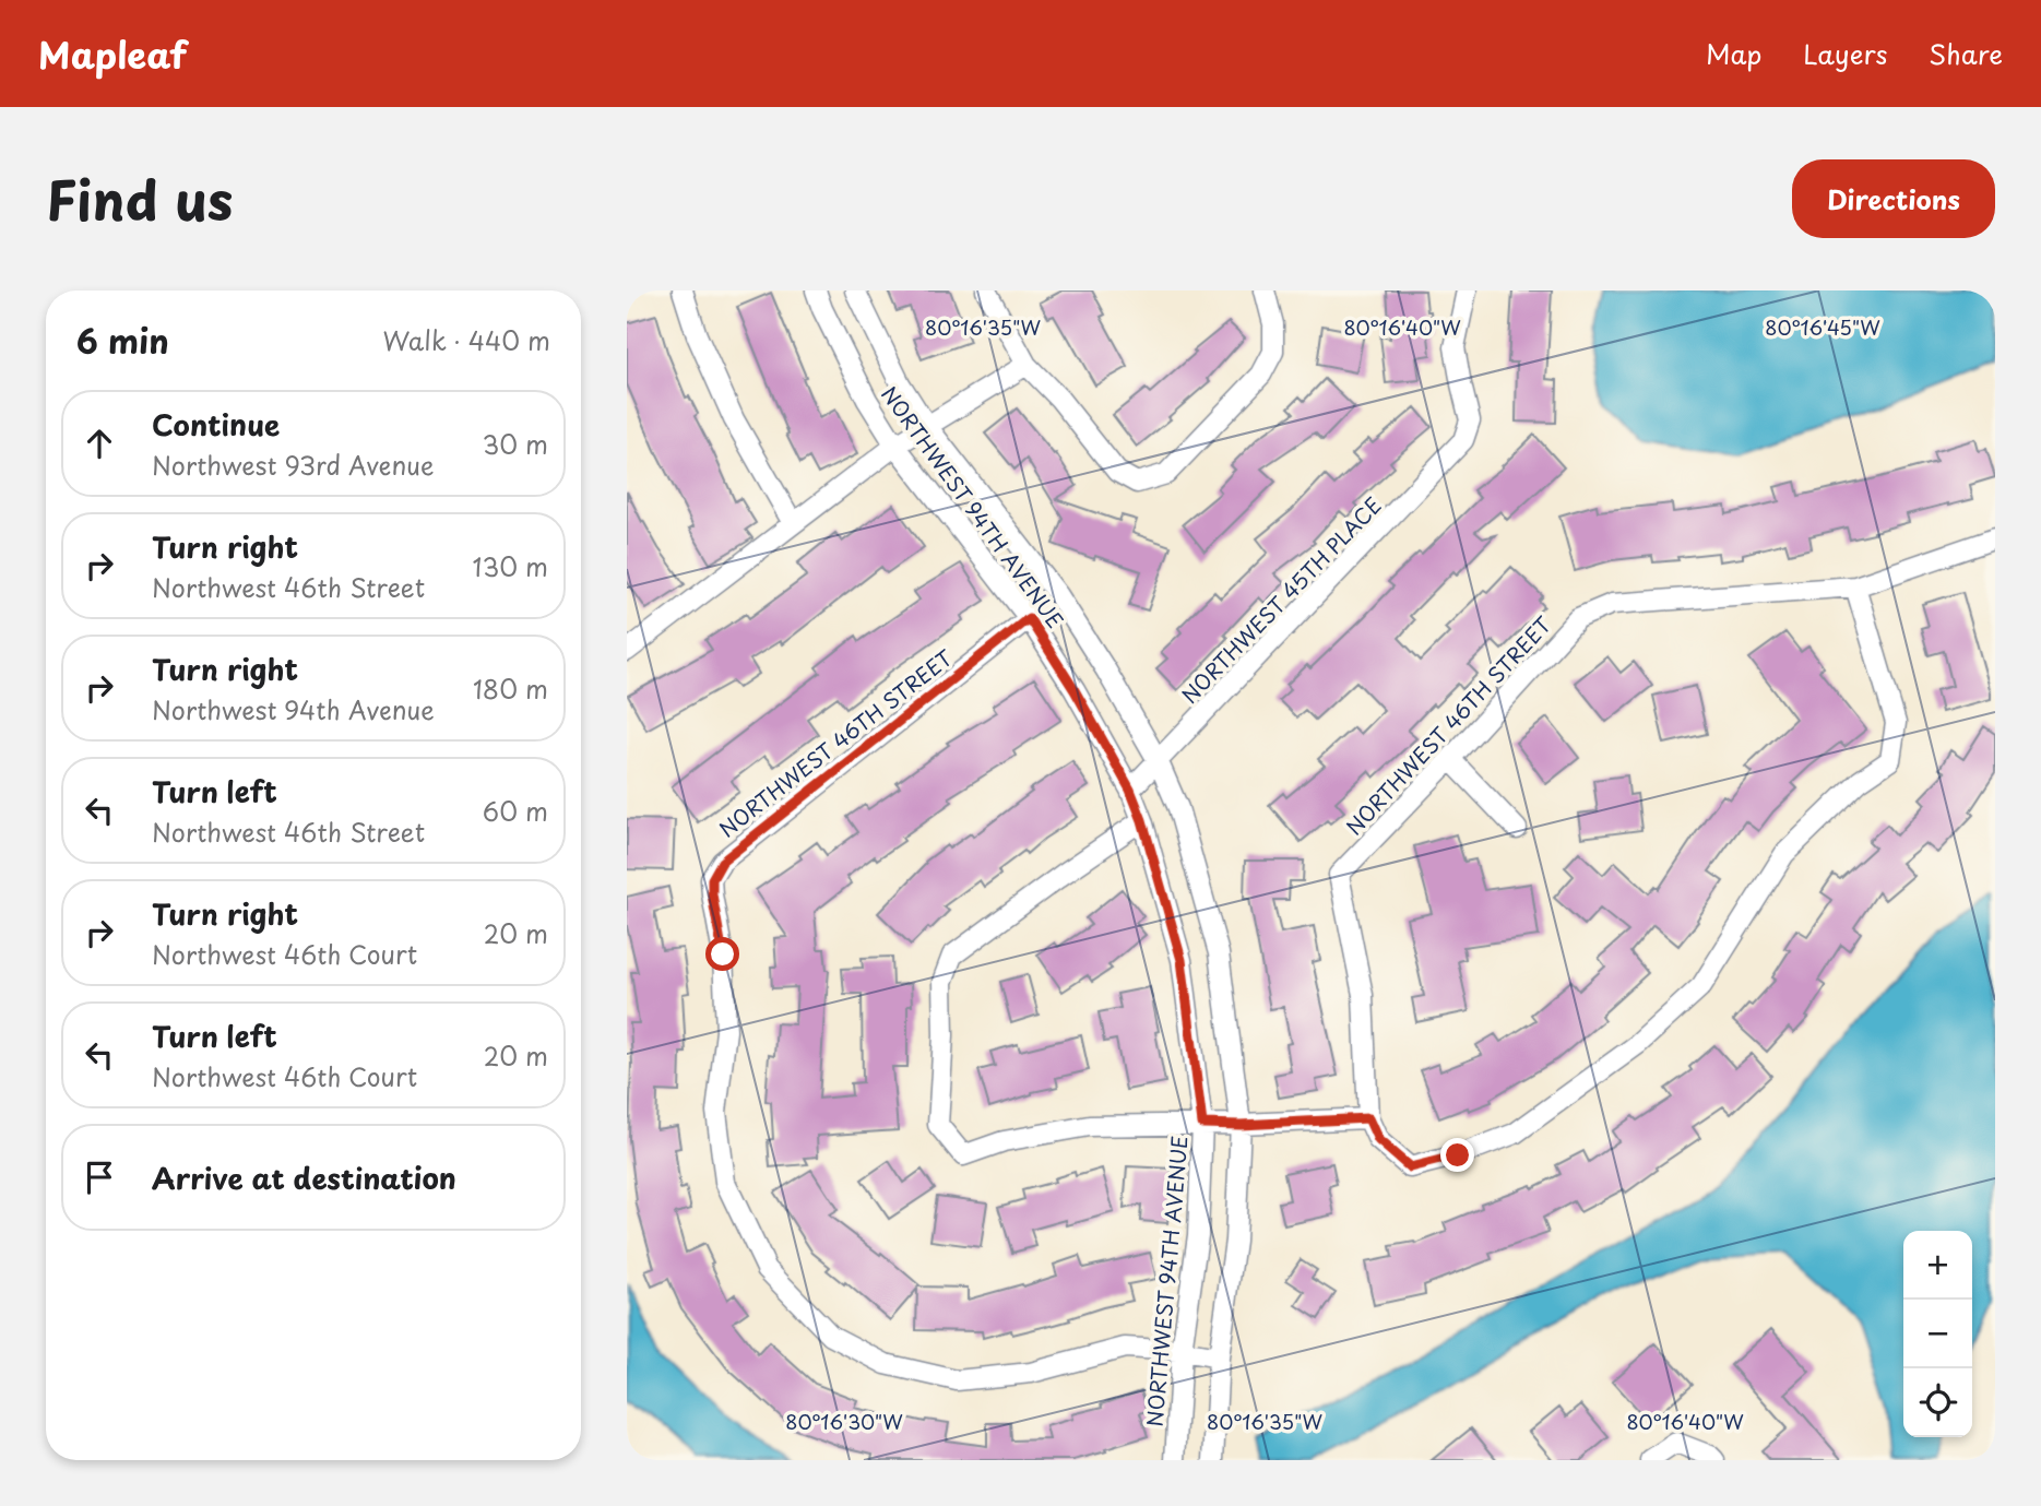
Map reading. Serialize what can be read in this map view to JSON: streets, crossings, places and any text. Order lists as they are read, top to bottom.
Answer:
{
  "streets": {
    "street": ["NORTHWEST 94TH AVENUE", "NORTHWEST 45TH PLACE", "NORTHWEST 46TH STREET"]
  },
  "crossings": [
    ["NORTHWEST 94TH AVENUE", "NORTHWEST 45TH PLACE"],
    ["NORTHWEST 94TH AVENUE", "NORTHWEST 46TH STREET"]
  ],
  "page": {
    "header": "Mapleaf",
    "nav": ["Map", "Layers", "Share"],
    "title": "Find us",
    "buttons": "Directions",
    "heading": ["6 min", "Walk · 440 m"],
    "list": [
      ["Continue", "Northwest 93rd Avenue", "30 m"],
      ["Turn right", "Northwest 46th Street", "130 m"],
      ["Turn right", "Northwest 94th Avenue", "180 m"],
      ["Turn left", "Northwest 46th Street", "60 m"],
      ["Turn right", "Northwest 46th Court", "20 m"],
      ["Turn left", "Northwest 46th Court", "20 m"],
      "Arrive at destination"
    ],
    "map_buttons": ["+", "−"]
  },
  "coordinates": [
    "80°16'35\"W",
    "80°16'40\"W",
    "80°16'45\"W",
    "80°16'30\"W"
  ]
}
